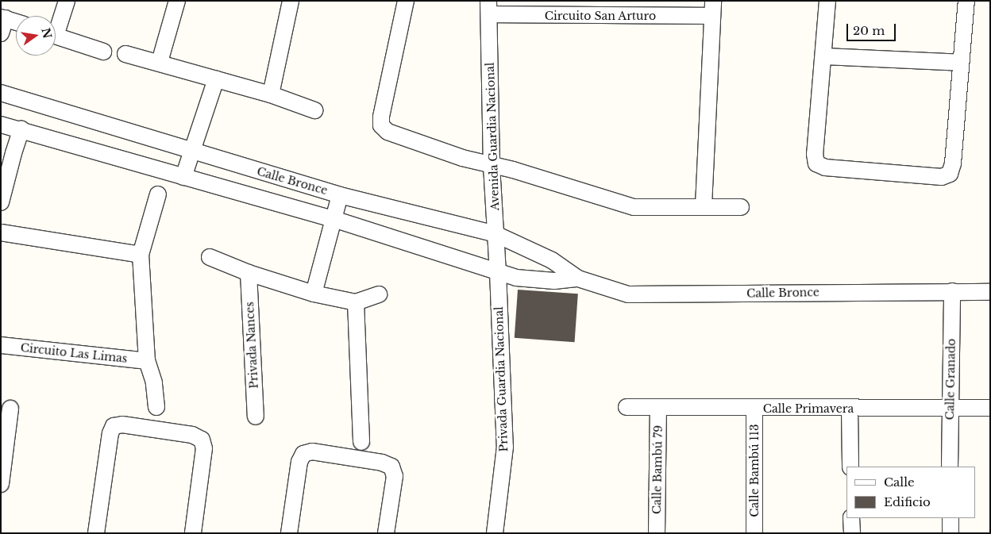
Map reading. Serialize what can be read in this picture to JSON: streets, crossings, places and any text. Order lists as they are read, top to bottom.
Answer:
{
  "streets": {
    "street": [
      "Circuito San Arturo",
      "Avenida Guardia Nacional",
      "Calle Bronce",
      "Privada Nances",
      "Circuito Las Limas",
      "Privada Guardia Nacional",
      "Calle Granado",
      "Calle Primavera",
      "Calle Bambú 79",
      "Calle Bambú 113"
    ]
  },
  "crossings": [
    ["Circuito San Arturo", "Avenida Guardia Nacional"],
    ["Avenida Guardia Nacional", "Calle Bronce"],
    ["Avenida Guardia Nacional", "Privada Guardia Nacional"],
    ["Calle Bronce", "Privada Guardia Nacional"],
    ["Calle Bronce", "Calle Granado"],
    ["Calle Granado", "Calle Primavera"],
    ["Calle Primavera", "Calle Bambú 79"],
    ["Calle Primavera", "Calle Bambú 113"]
  ],
  "legend": ["Calle", "Edificio"],
  "scale_bar": "20 m",
  "north": "right"
}
